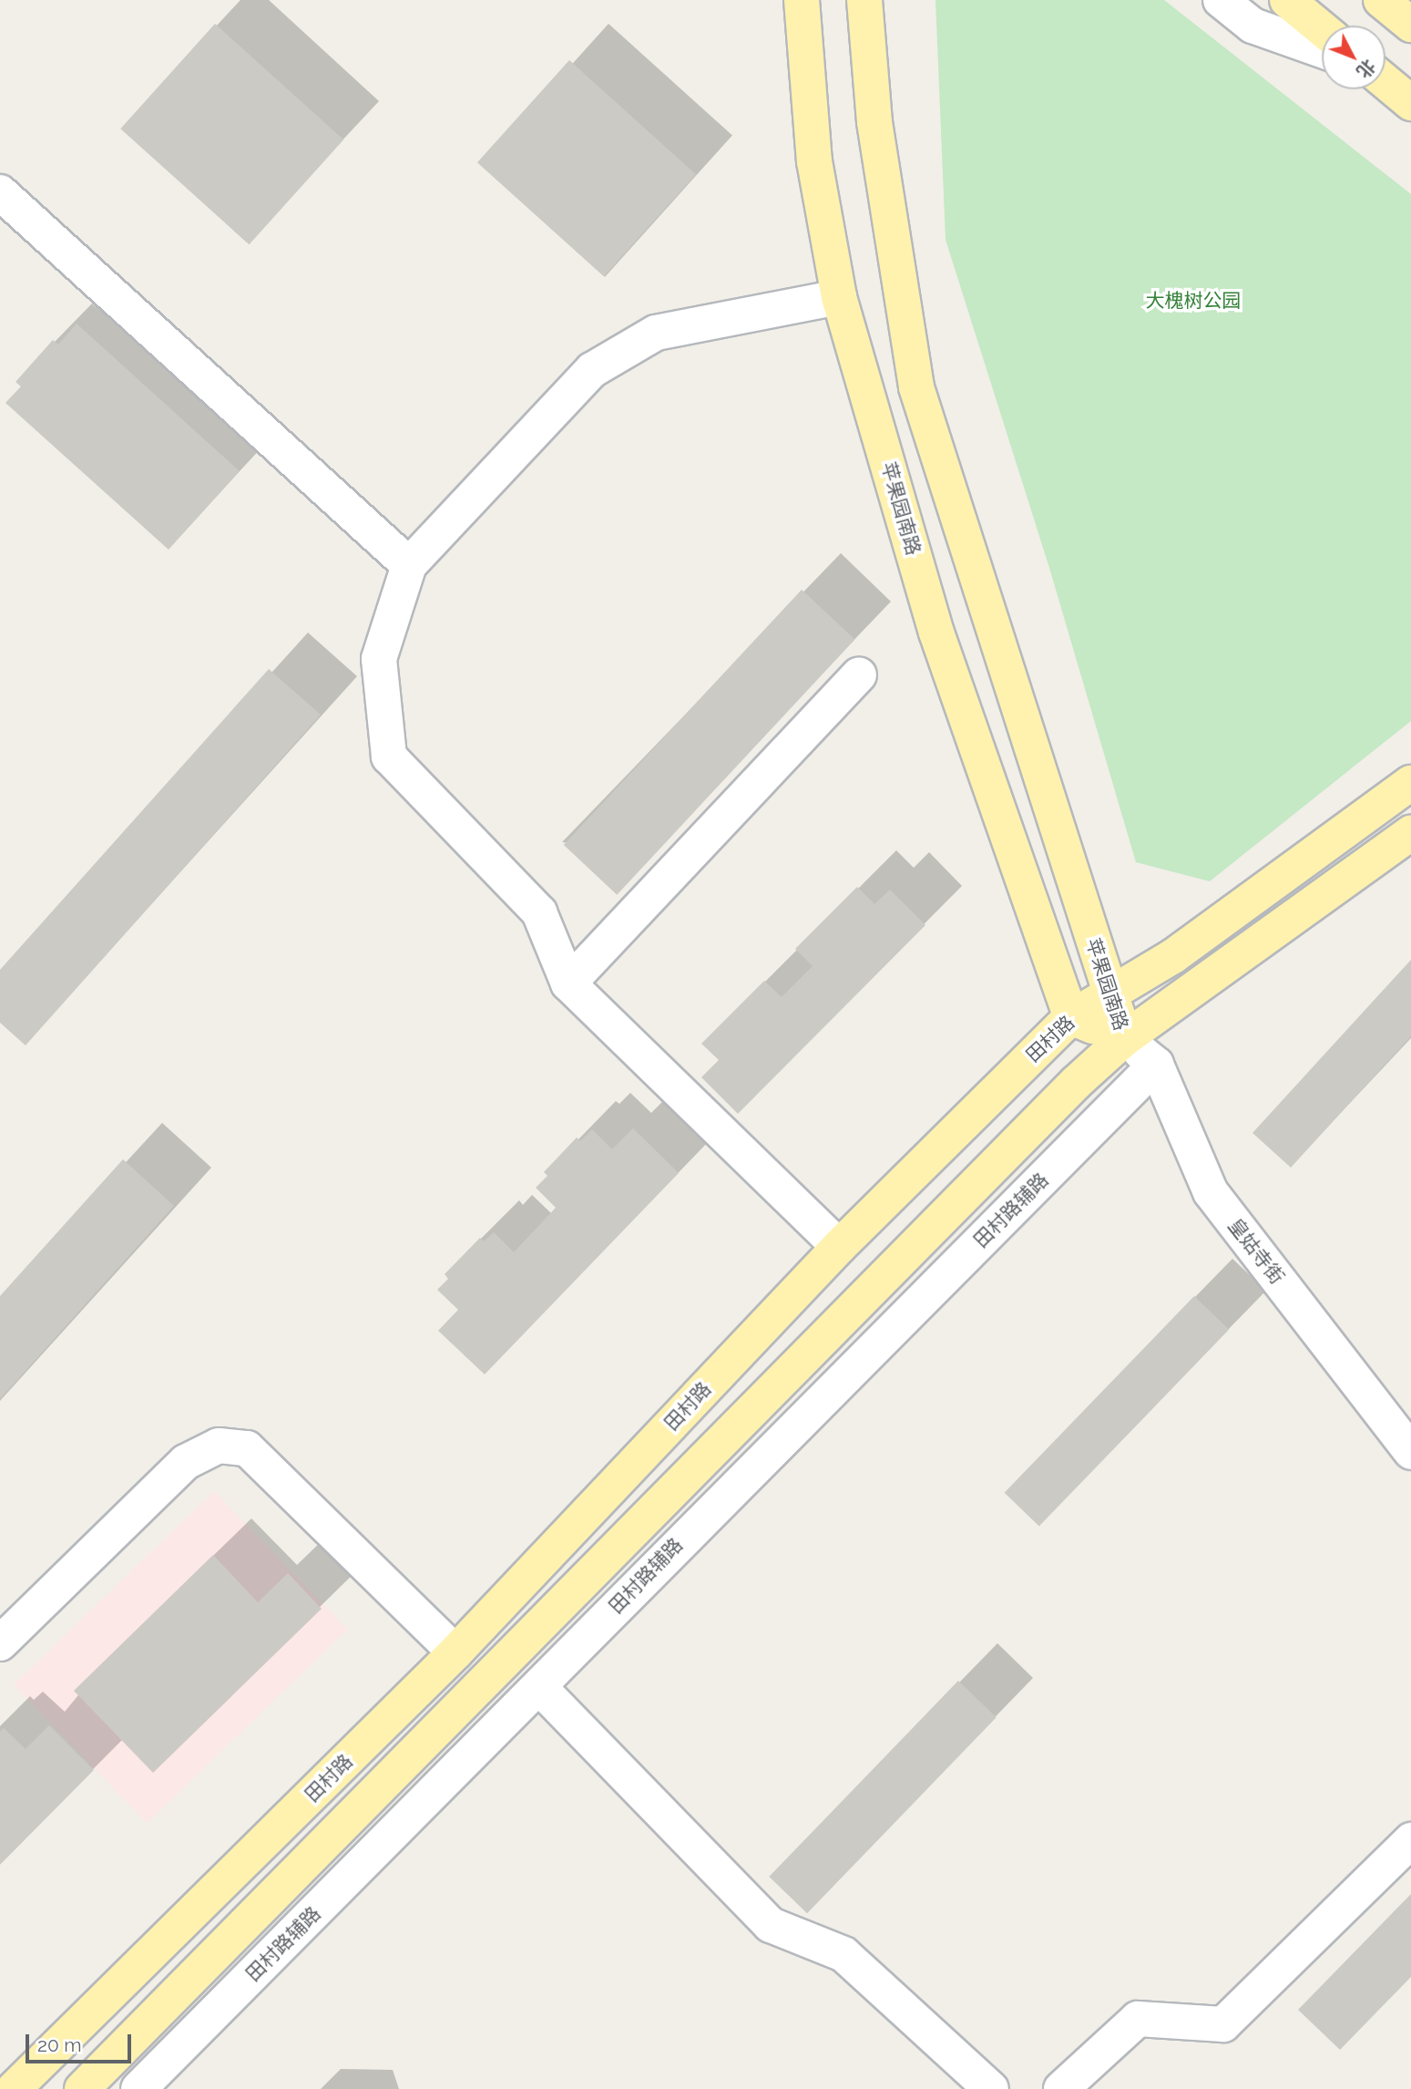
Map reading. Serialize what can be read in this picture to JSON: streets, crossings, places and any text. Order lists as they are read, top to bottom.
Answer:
{
  "streets": {
    "main road": ["苹果园南路", "田村路"],
    "street": ["田村路辅路", "皇姑寺街"]
  },
  "crossings": [
    ["苹果园南路", "田村路"],
    ["苹果园南路", "皇姑寺街"],
    ["田村路辅路", "皇姑寺街"]
  ],
  "parks": ["大槐树公园"],
  "scale_bar": "20 m",
  "north": "bottom right"
}
